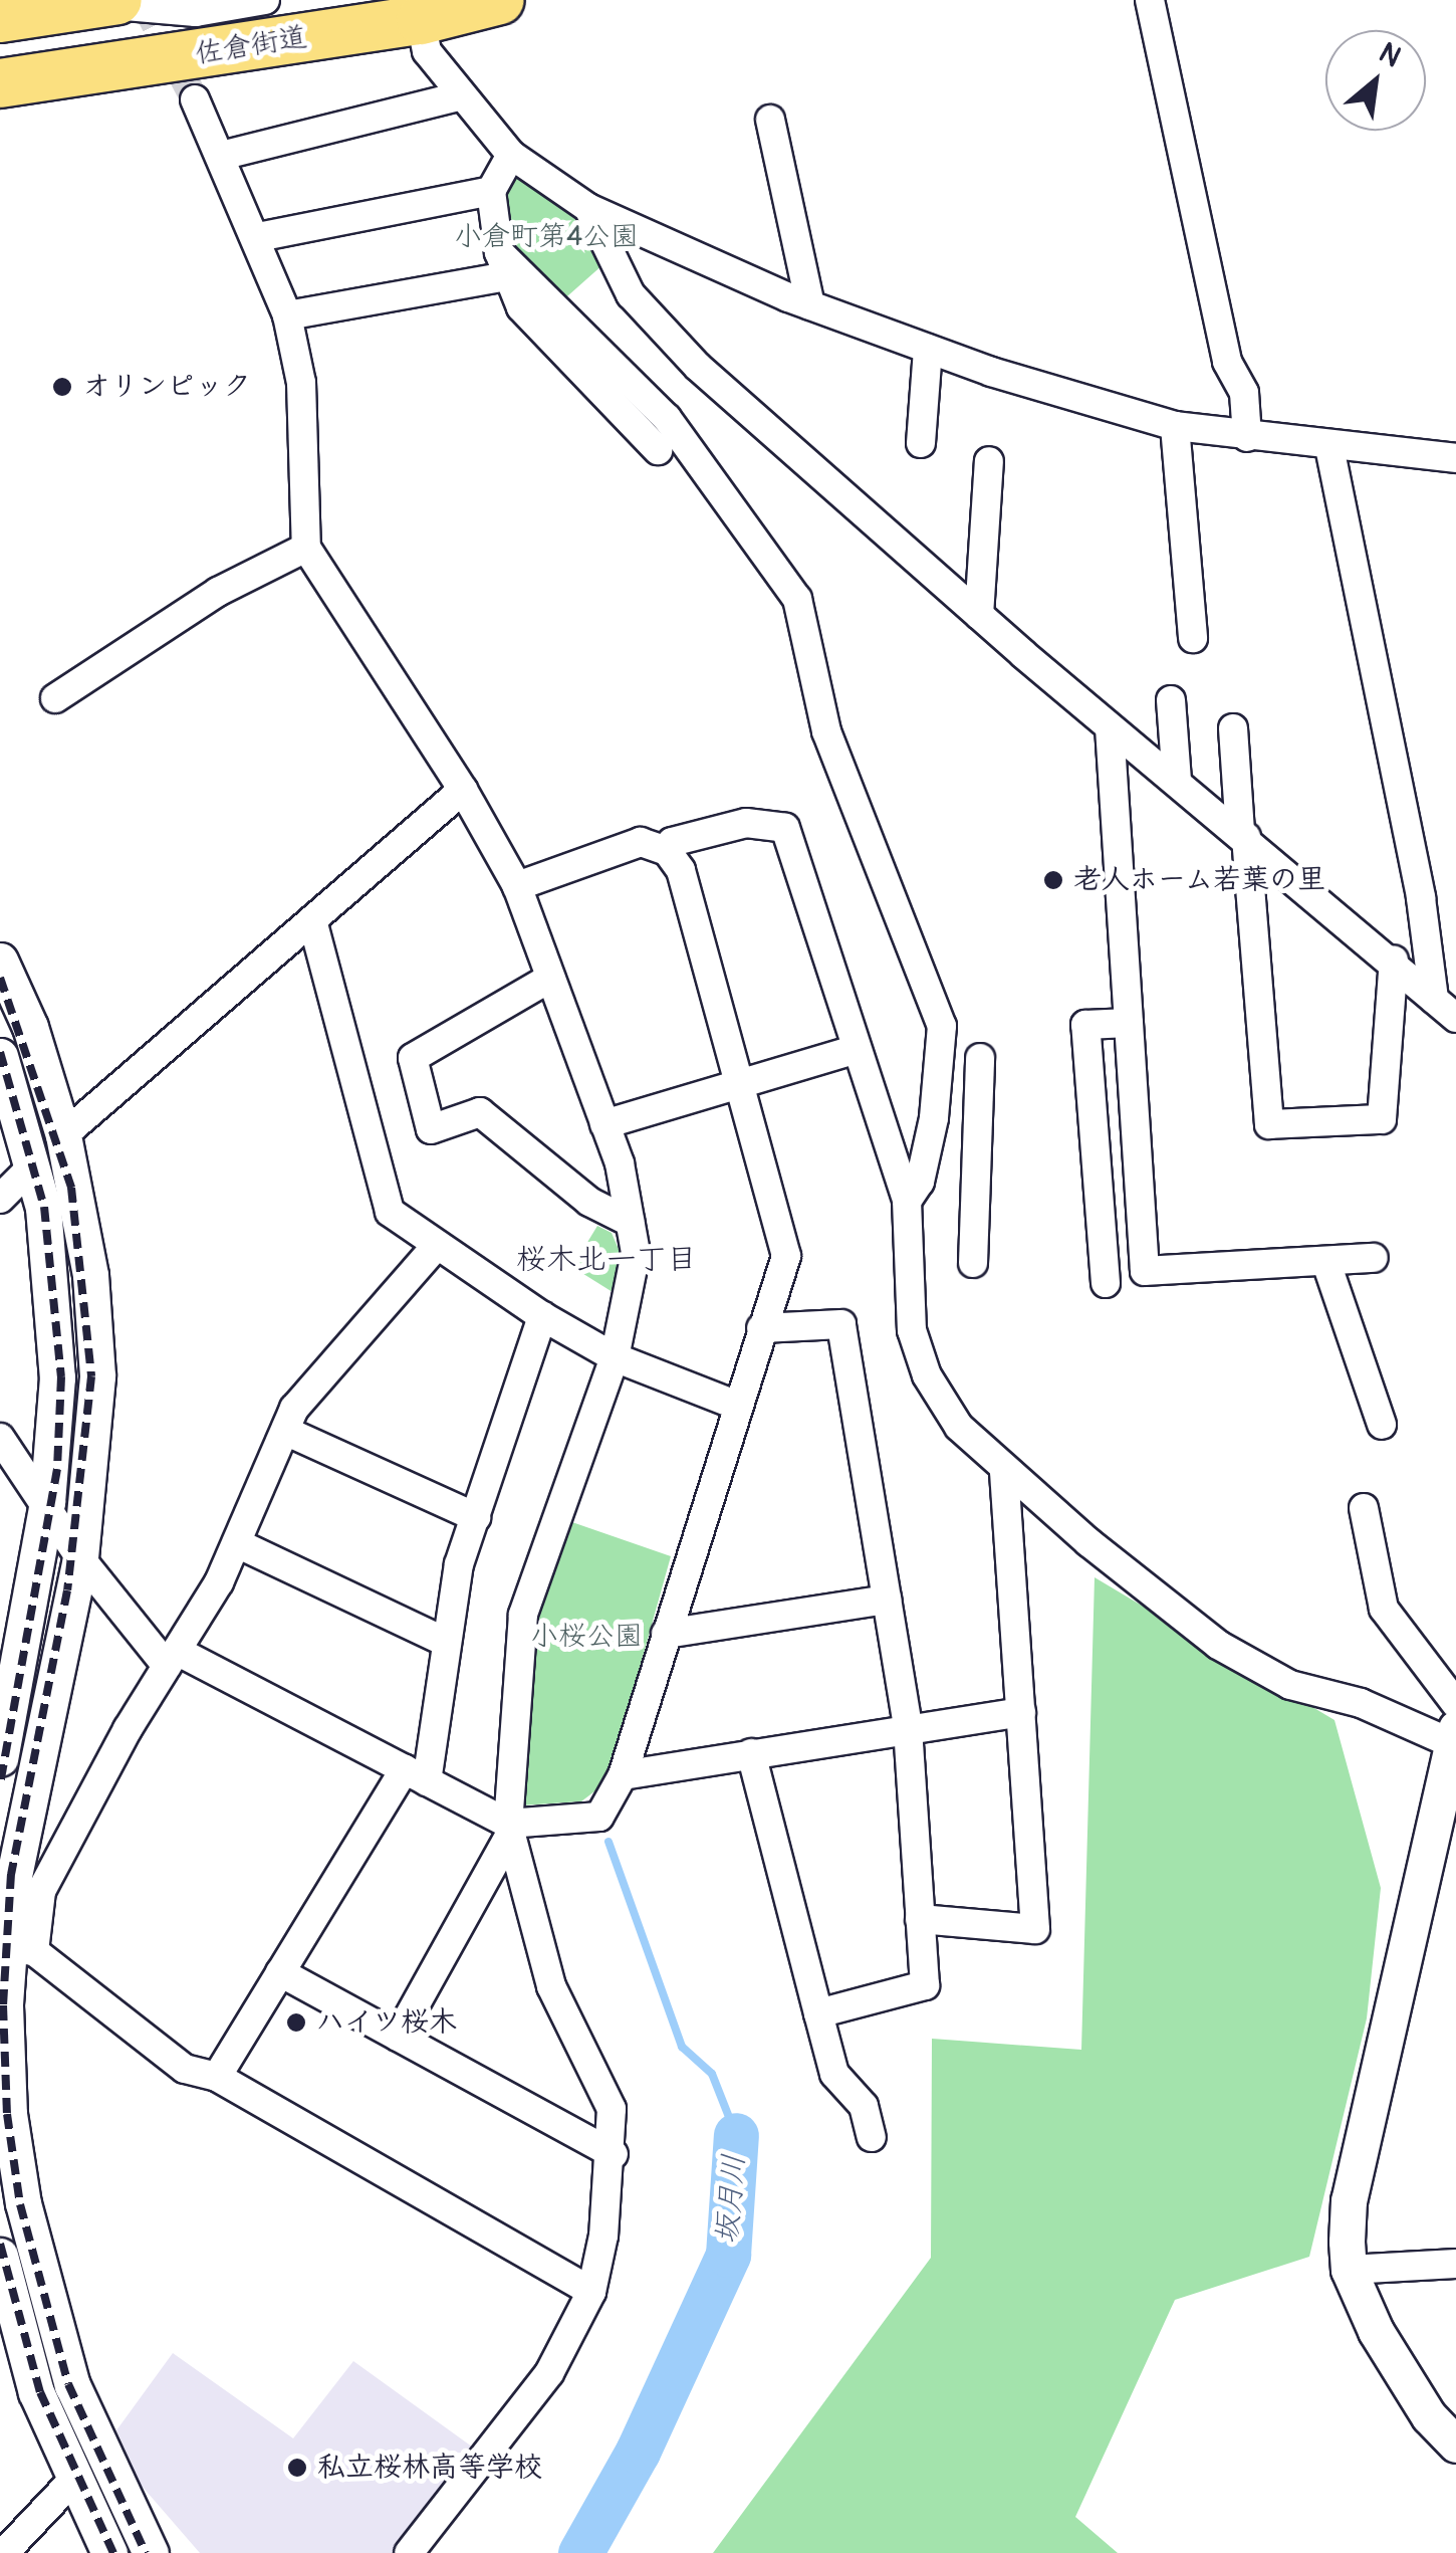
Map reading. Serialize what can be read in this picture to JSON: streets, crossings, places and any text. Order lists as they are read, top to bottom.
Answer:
{
  "streets": {
    "highway": ["佐倉街道"]
  },
  "districts": ["桜木北一丁目"],
  "water": ["坂月川"],
  "parks": ["小倉町第4公園", "小桜公園"],
  "places": [
    "オリンピック",
    "老人ホーム若葉の里",
    "ハイツ桜木",
    "私立桜林高等学校"
  ],
  "north": "top right"
}
